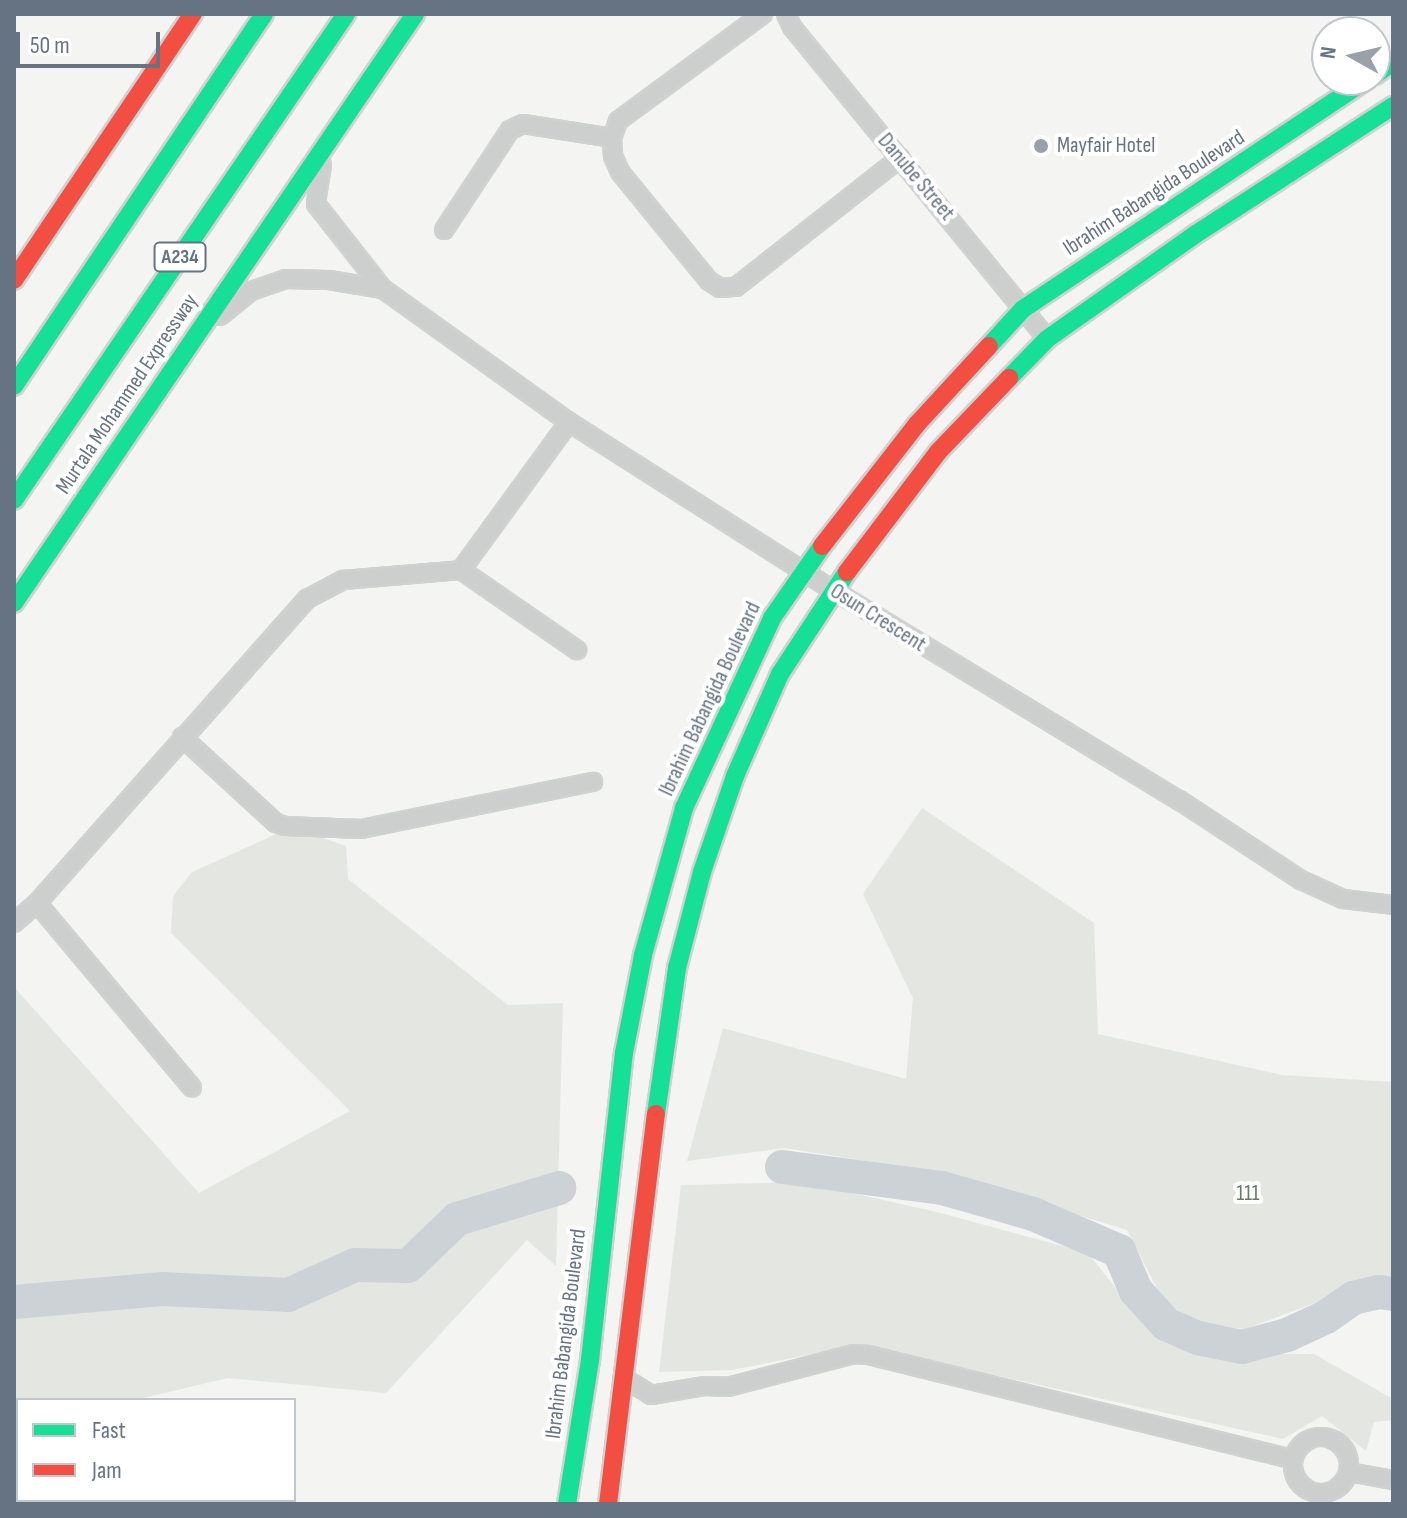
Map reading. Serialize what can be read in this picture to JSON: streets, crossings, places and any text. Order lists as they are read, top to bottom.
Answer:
{
  "streets": {
    "main road": ["Ibrahim Babangida Boulevard", "A234", "Murtala Mohammed Expressway"],
    "street": ["Danube Street", "Osun Crescent"]
  },
  "crossings": [
    ["Danube Street", "Ibrahim Babangida Boulevard"],
    ["Ibrahim Babangida Boulevard", "Osun Crescent"]
  ],
  "parks": ["111"],
  "places": ["Mayfair Hotel"],
  "legend": ["Fast", "Jam"],
  "scale_bar": "50 m",
  "north": "left"
}
